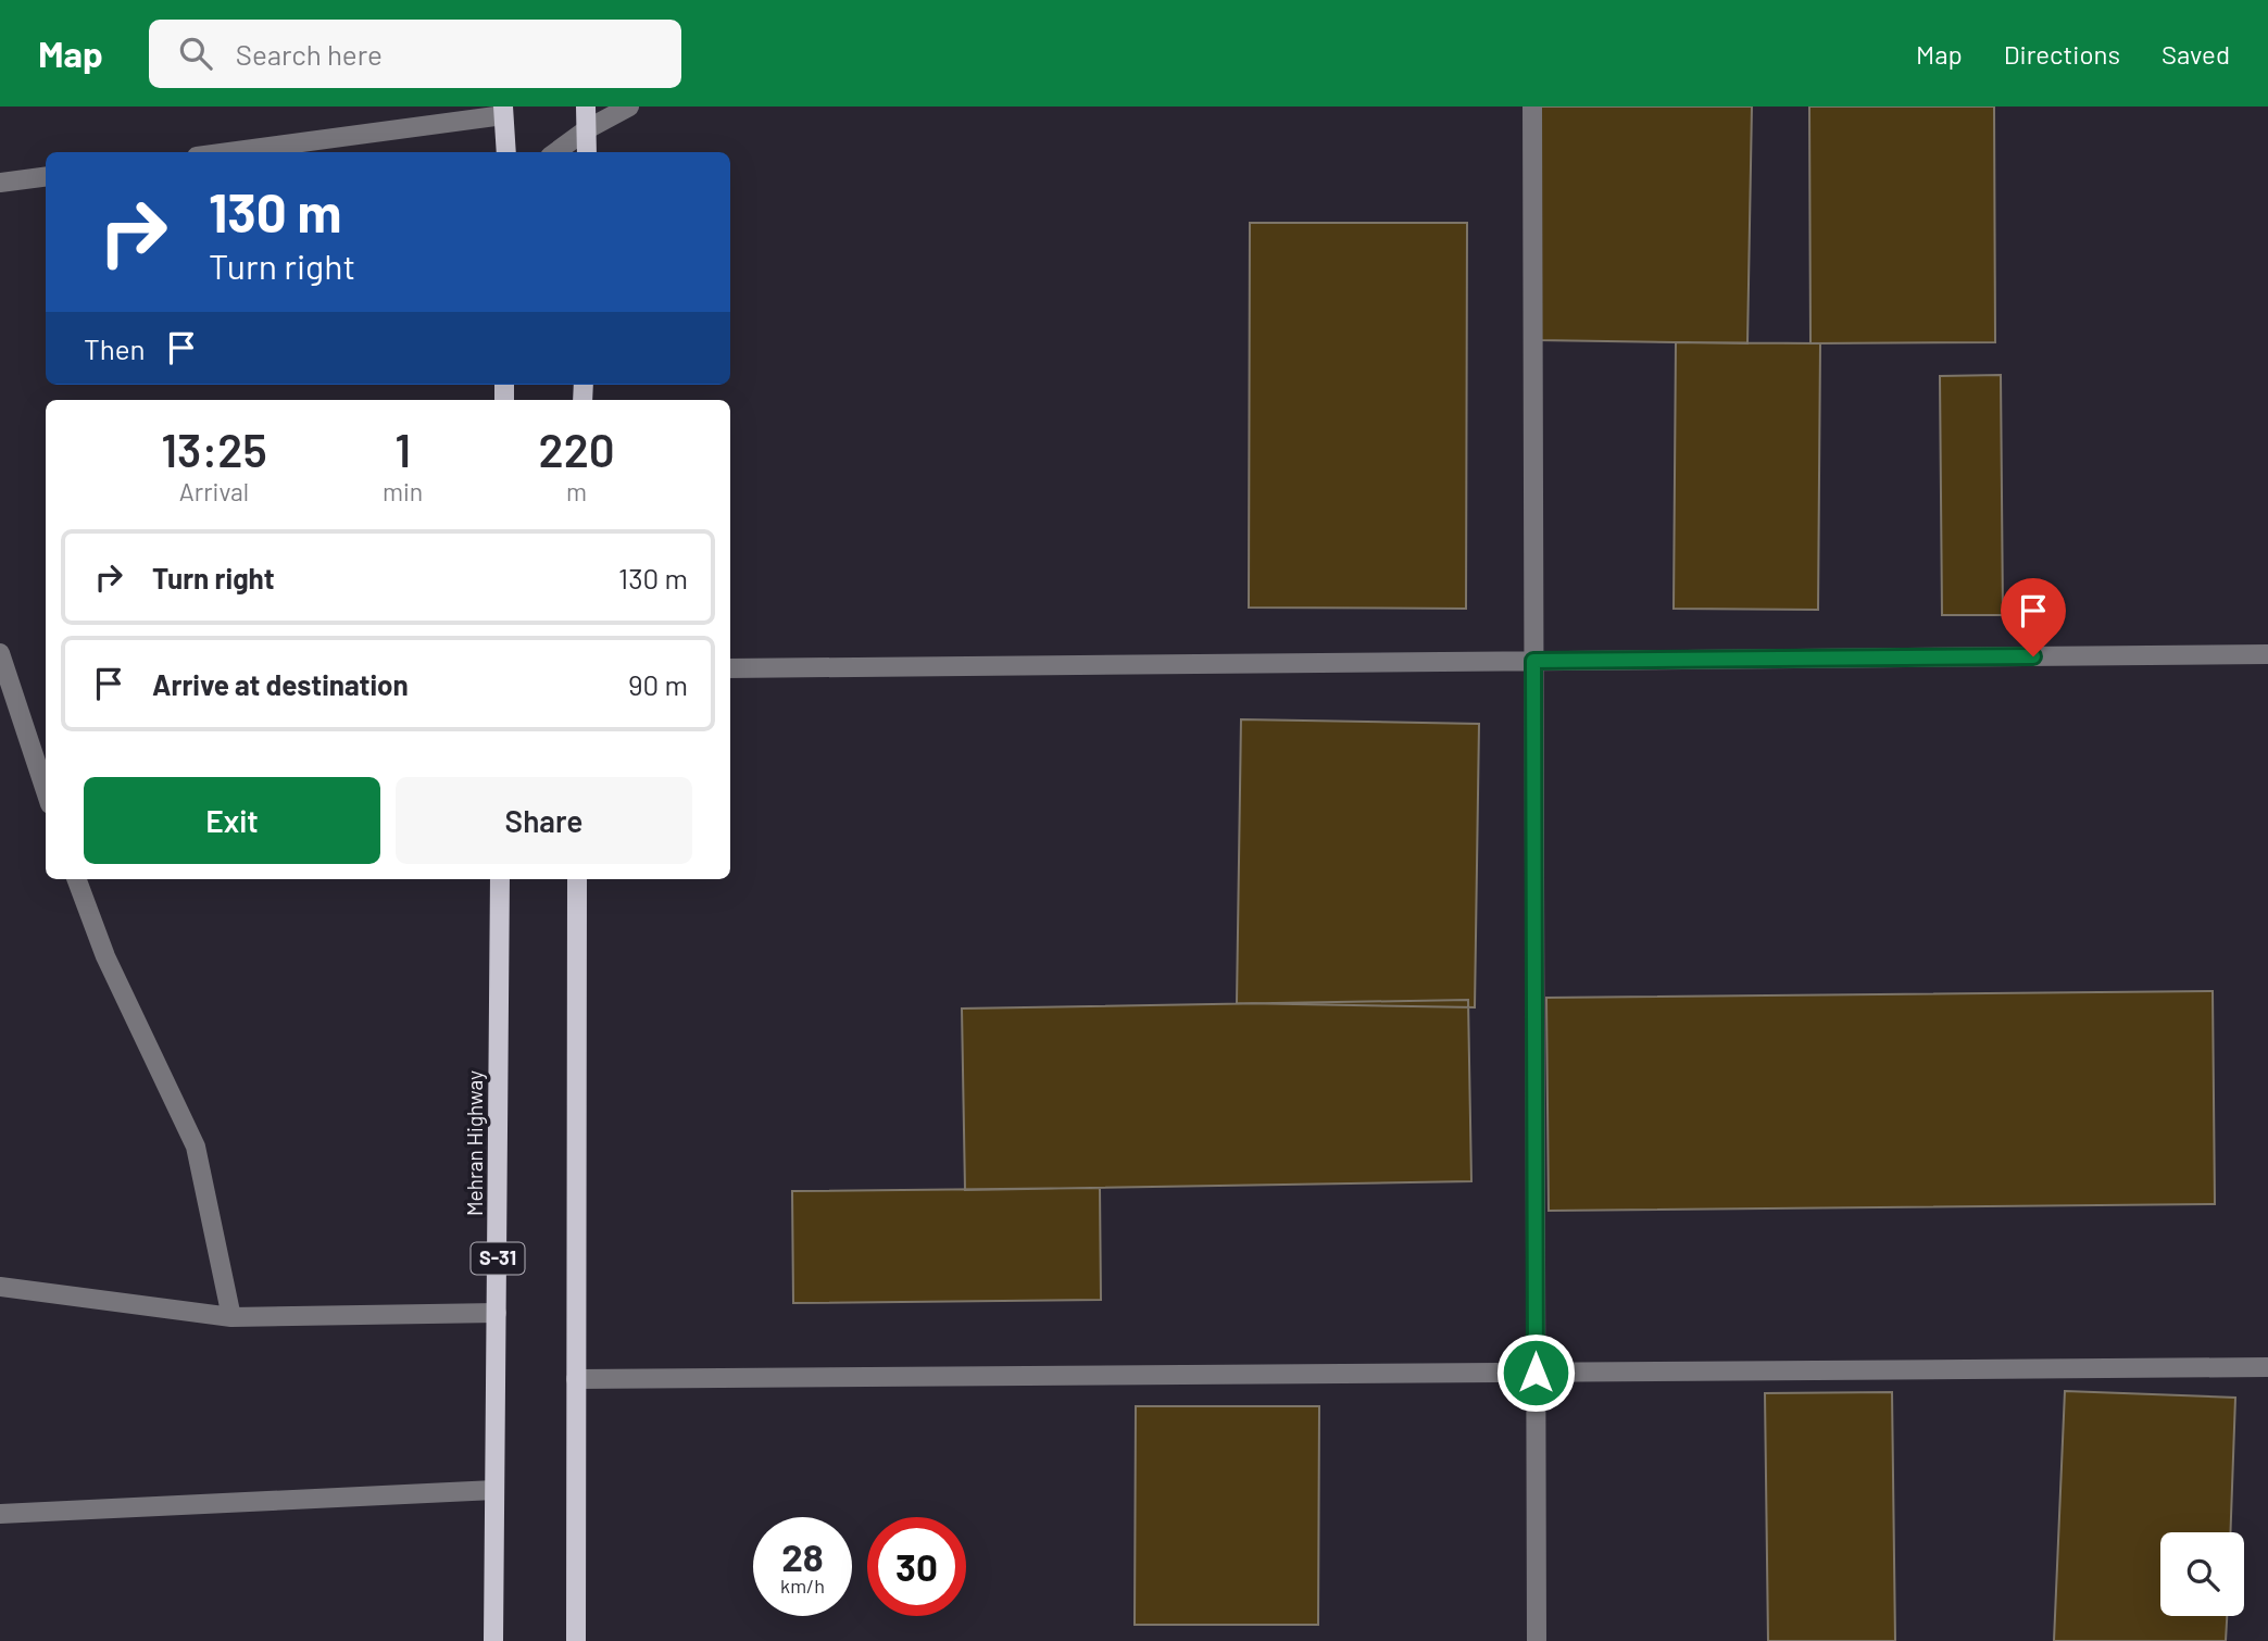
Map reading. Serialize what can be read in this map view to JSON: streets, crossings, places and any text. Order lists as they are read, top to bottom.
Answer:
{
  "streets": {
    "main road": ["Mehran Highway", "S-31"]
  },
  "page": {
    "header": "Map",
    "search": "Search here",
    "nav": ["Map", "Directions", "Saved"],
    "turn": ["130 m", "Turn right"],
    "then": "Then",
    "eta": [
      "13:25",
      "Arrival",
      "1",
      "min",
      "220",
      "m"
    ],
    "list": [
      {
        "name": "Turn right",
        "value": "130 m"
      },
      {
        "name": "Arrive at destination",
        "value": "90 m"
      }
    ],
    "buttons": ["Exit", "Share"],
    "speed": "28 km/h",
    "limit": "30"
  }
}
